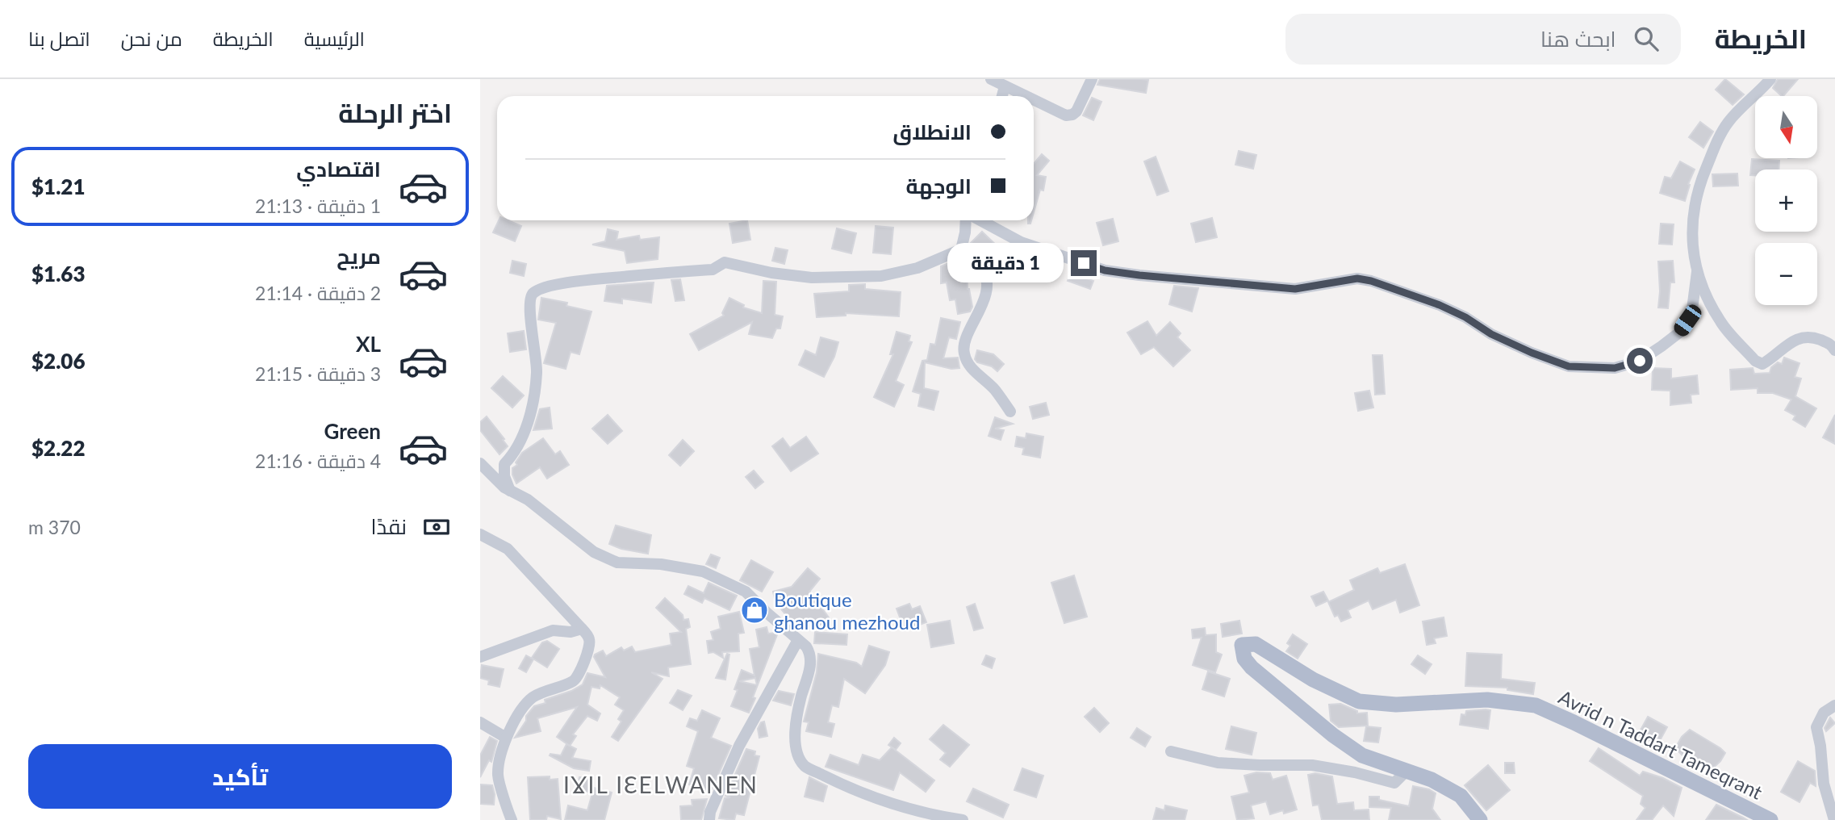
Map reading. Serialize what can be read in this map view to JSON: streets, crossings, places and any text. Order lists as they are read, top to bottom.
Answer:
{
  "streets": {
    "main road": ["Avrid n Taddart Tameqrant"]
  },
  "districts": ["IƔIL IƐELWANEN"],
  "places": {
    "shop": ["Boutique ghanou mezhoud"]
  },
  "north": "bottom",
  "page": {
    "header": "الخريطة",
    "search": "ابحث هنا",
    "nav": [
      "الرئيسية",
      "الخريطة",
      "من نحن",
      "اتصل بنا"
    ],
    "heading": "اختر الرحلة",
    "map_buttons": ["+", "−"],
    "banner": ["الانطلاق", "الوجهة"],
    "list": [
      {
        "name": "اقتصادي",
        "note": "1 دقيقة · 21:13",
        "value": "$1.21"
      },
      {
        "name": "مريح",
        "note": "2 دقيقة · 21:14",
        "value": "$1.63"
      },
      {
        "name": "XL",
        "note": "3 دقيقة · 21:15",
        "value": "$2.06"
      },
      {
        "name": "Green",
        "note": "4 دقيقة · 21:16",
        "value": "$2.22"
      }
    ],
    "bubble": "1 دقيقة",
    "pay": ["نقدًا", "370 m"],
    "buttons": "تأكيد"
  }
}
